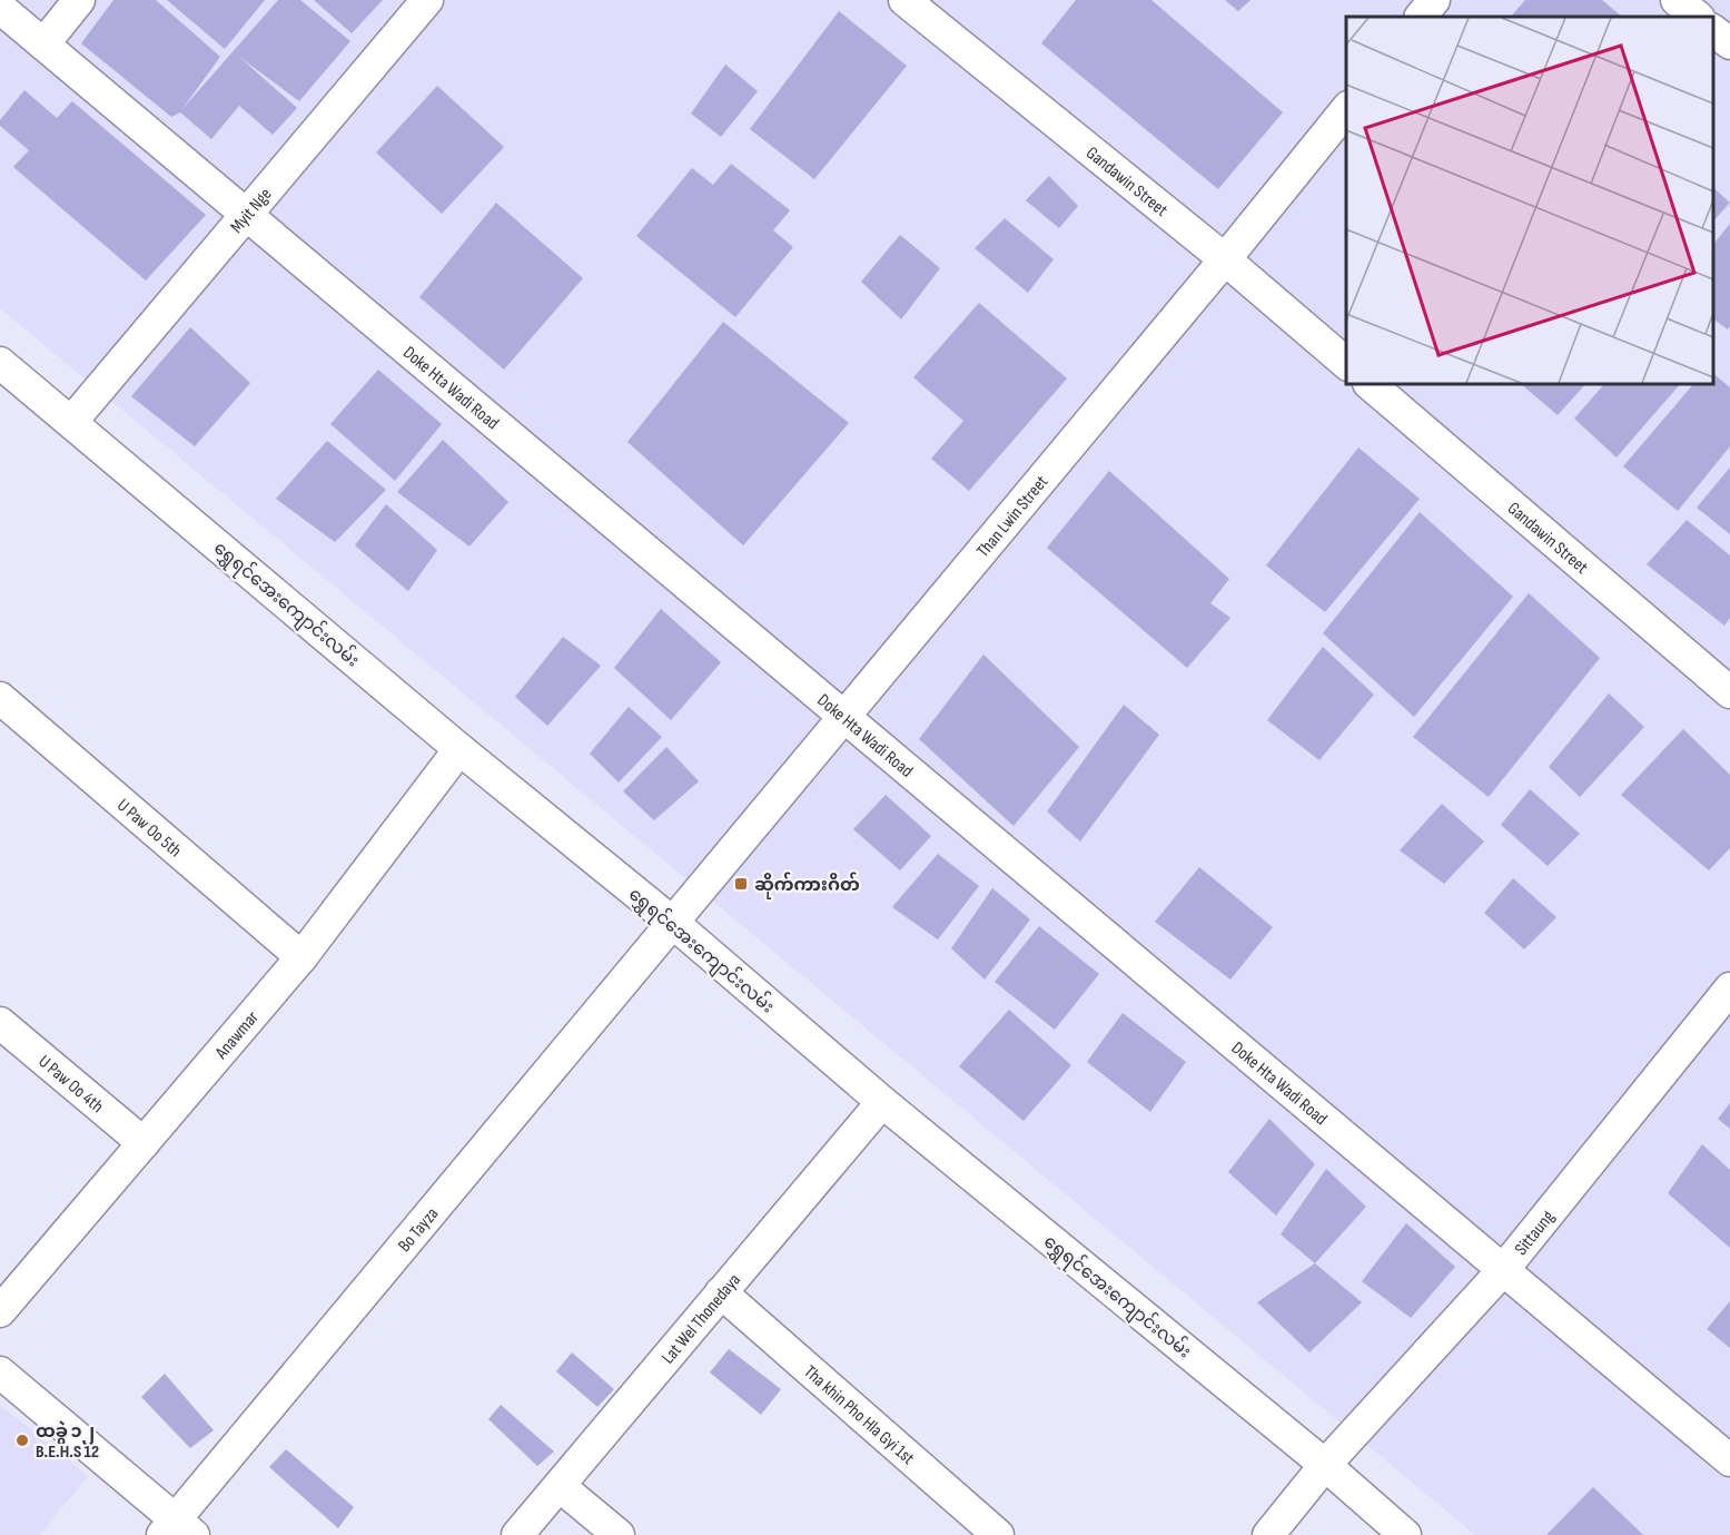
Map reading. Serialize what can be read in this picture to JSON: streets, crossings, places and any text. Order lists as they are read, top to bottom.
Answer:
{
  "streets": {
    "street": [
      "Gandawin Street",
      "Myit Nge",
      "Doke Hta Wadi Road",
      "Than Lwin Street",
      "ရွှေရင်အေးကျောင်းလမ်း",
      "U Paw Oo 5th",
      "Anawmar",
      "U Paw Oo 4th",
      "Bo Tayza",
      "Sittaung",
      "Lat Wel Thonedaya",
      "Tha khin Pho Hla Gyi 1st"
    ]
  },
  "crossings": [
    ["Gandawin Street", "Than Lwin Street"],
    ["Myit Nge", "Doke Hta Wadi Road"],
    ["Myit Nge", "ရွှေရင်အေးကျောင်းလမ်း"],
    ["Doke Hta Wadi Road", "Than Lwin Street"],
    ["Doke Hta Wadi Road", "Sittaung"],
    ["Than Lwin Street", "ရွှေရင်အေးကျောင်းလမ်း"],
    ["Than Lwin Street", "Bo Tayza"],
    ["ရွှေရင်အေးကျောင်းလမ်း", "Anawmar"],
    ["ရွှေရင်အေးကျောင်းလမ်း", "Bo Tayza"],
    ["ရွှေရင်အေးကျောင်းလမ်း", "Sittaung"],
    ["ရွှေရင်အေးကျောင်းလမ်း", "Lat Wel Thonedaya"],
    ["U Paw Oo 5th", "Anawmar"],
    ["Anawmar", "U Paw Oo 4th"],
    ["Lat Wel Thonedaya", "Tha khin Pho Hla Gyi 1st"]
  ],
  "places": {
    "transit": ["ဆိုက်ကားဂိတ်"],
    "other": ["ထခွဲ ၁၂ B.E.H.S 12"]
  }
}
